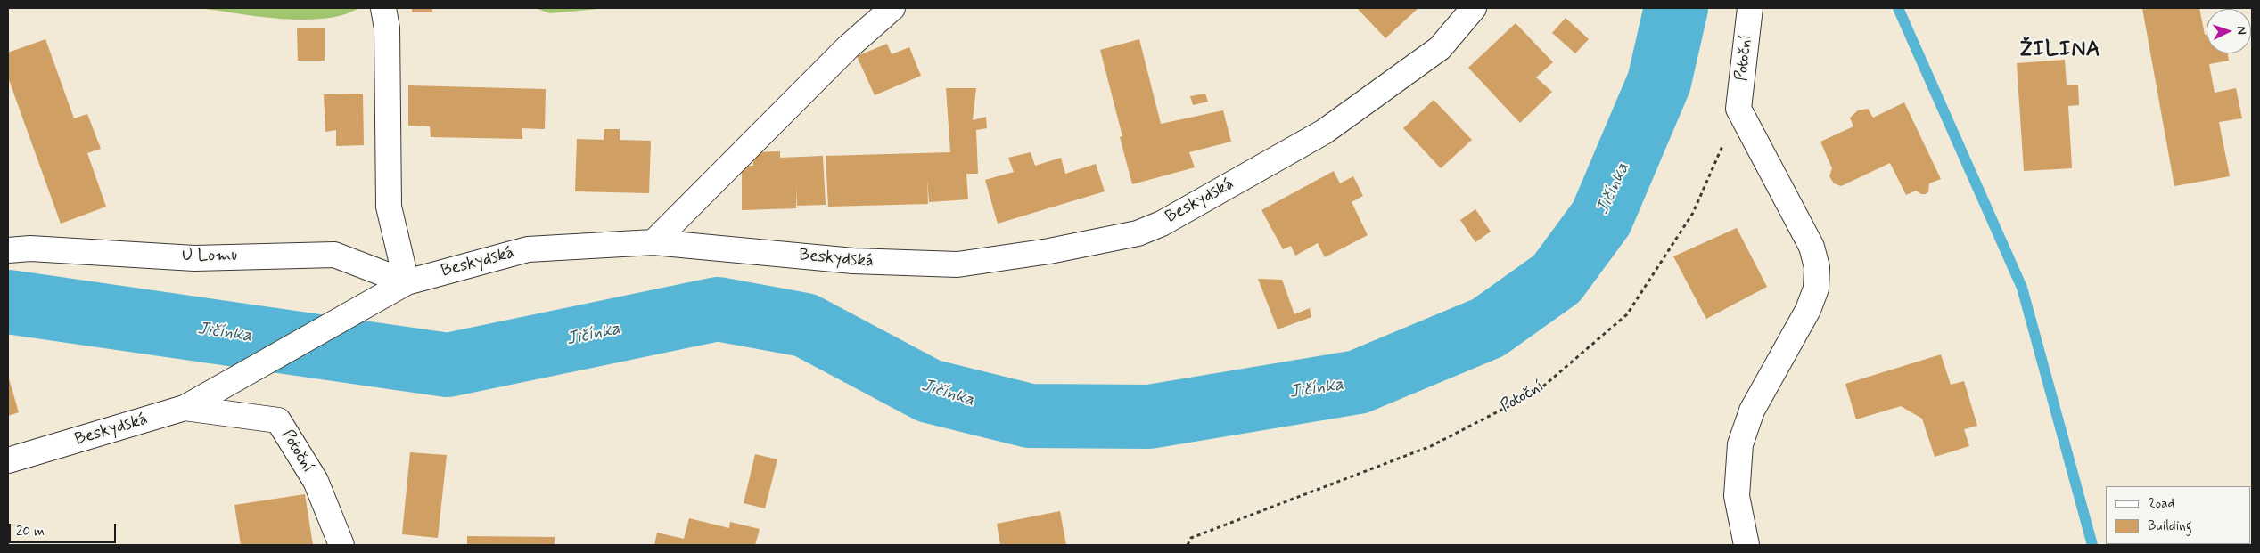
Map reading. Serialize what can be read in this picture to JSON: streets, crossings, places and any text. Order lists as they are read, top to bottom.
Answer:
{
  "streets": {
    "street": ["Potoční", "Beskydská", "U Lomu"]
  },
  "crossings": [
    ["Potoční", "Beskydská"],
    ["Beskydská", "U Lomu"]
  ],
  "districts": ["ŽILINA"],
  "water": ["Jičínka"],
  "legend": ["Road", "Building"],
  "scale_bar": "20 m",
  "north": "right"
}
